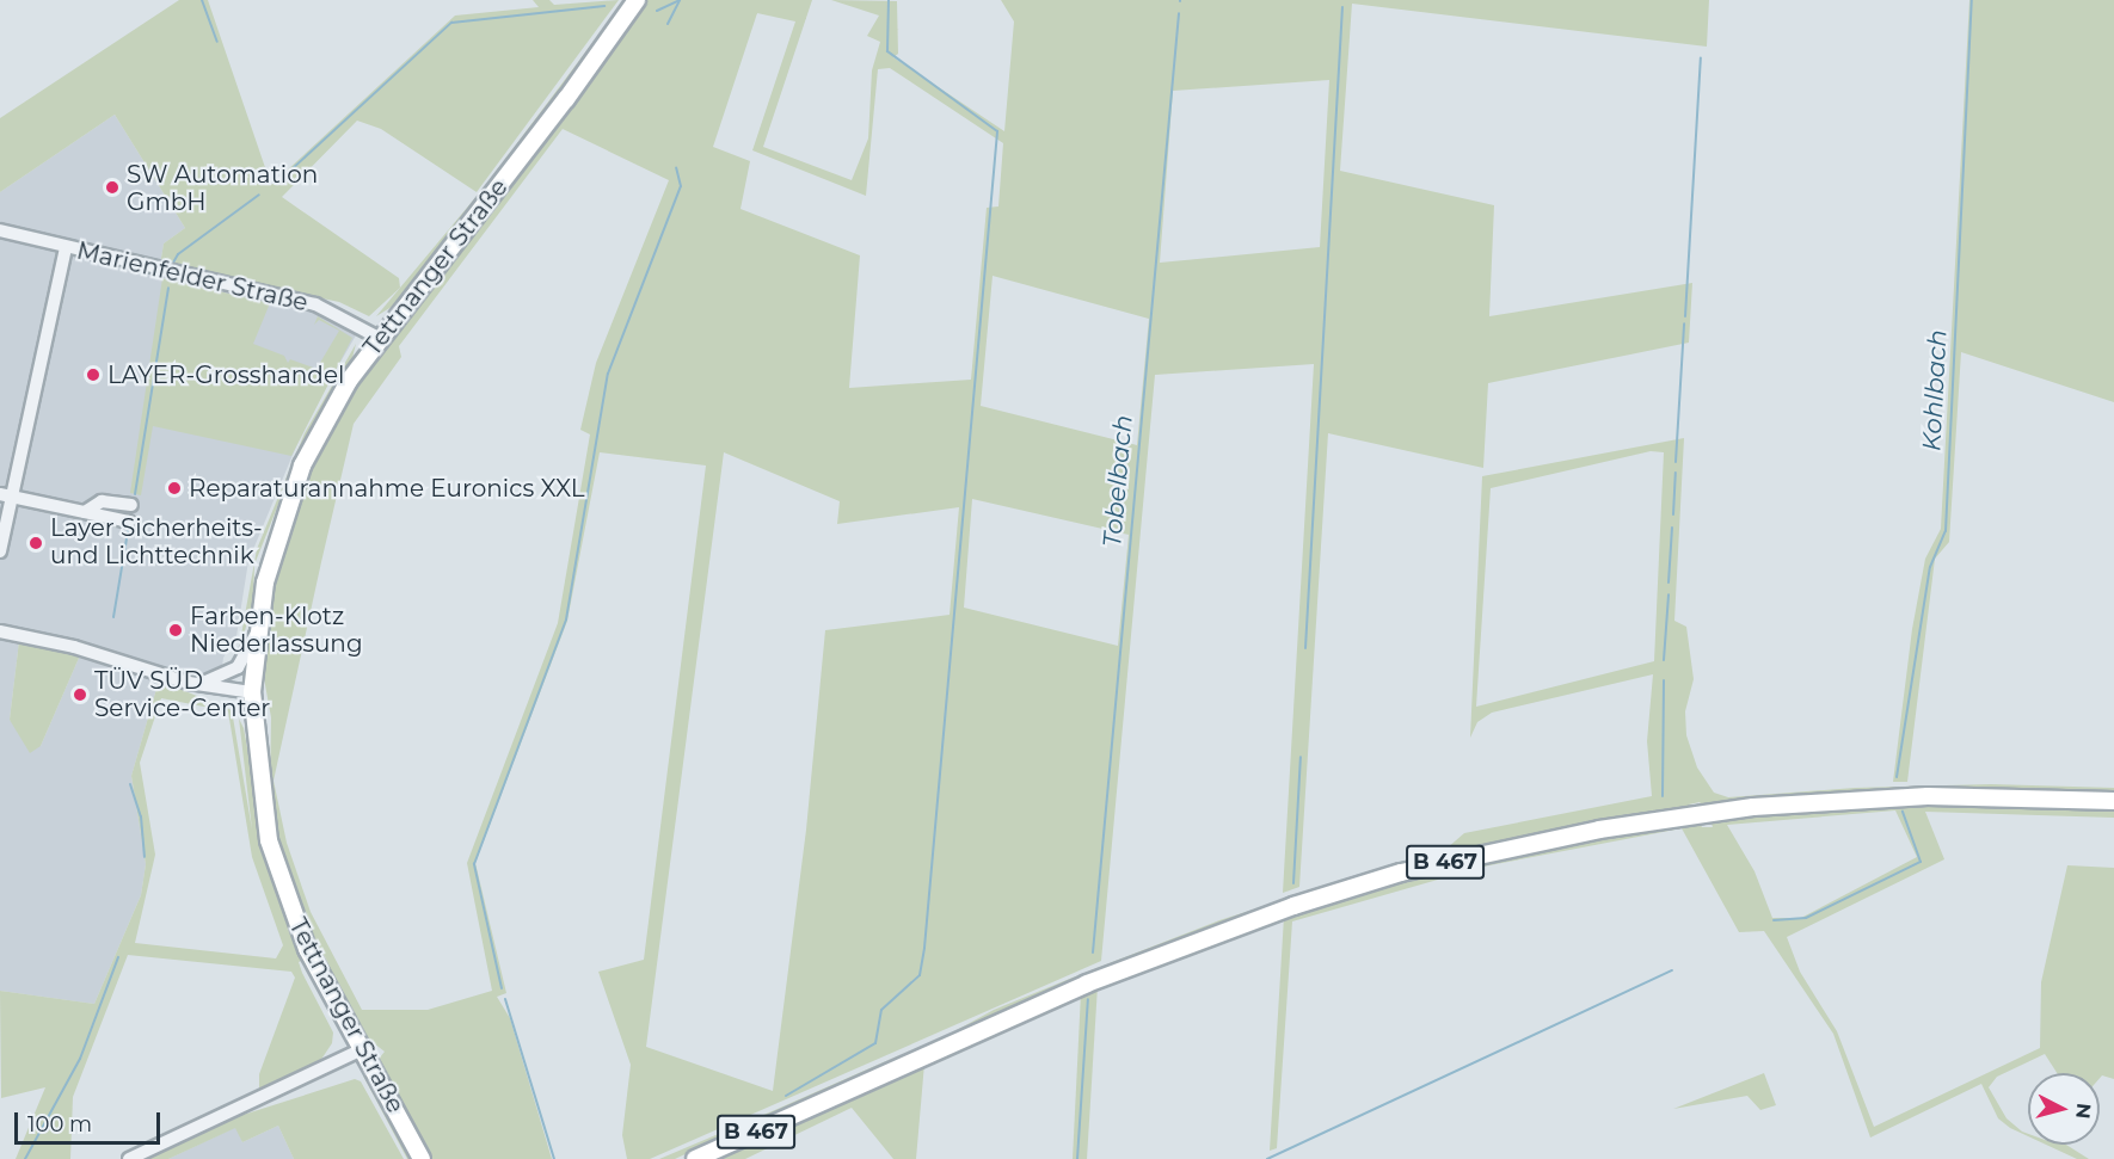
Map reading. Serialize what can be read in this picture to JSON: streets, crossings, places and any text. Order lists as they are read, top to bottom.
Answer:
{
  "streets": {
    "main road": ["Tettnanger Straße", "B 467"],
    "street": ["Marienfelder Straße"]
  },
  "crossings": [
    ["Tettnanger Straße", "Marienfelder Straße"]
  ],
  "water": ["Kohlbach", "Tobelbach"],
  "places": [
    "SW Automation GmbH",
    "LAYER-Grosshandel",
    "Reparaturannahme Euronics XXL",
    "Layer Sicherheits- und Lichttechnik",
    "Farben-Klotz Niederlassung",
    "TÜV SÜD Service-Center"
  ],
  "scale_bar": "100 m",
  "north": "right"
}
